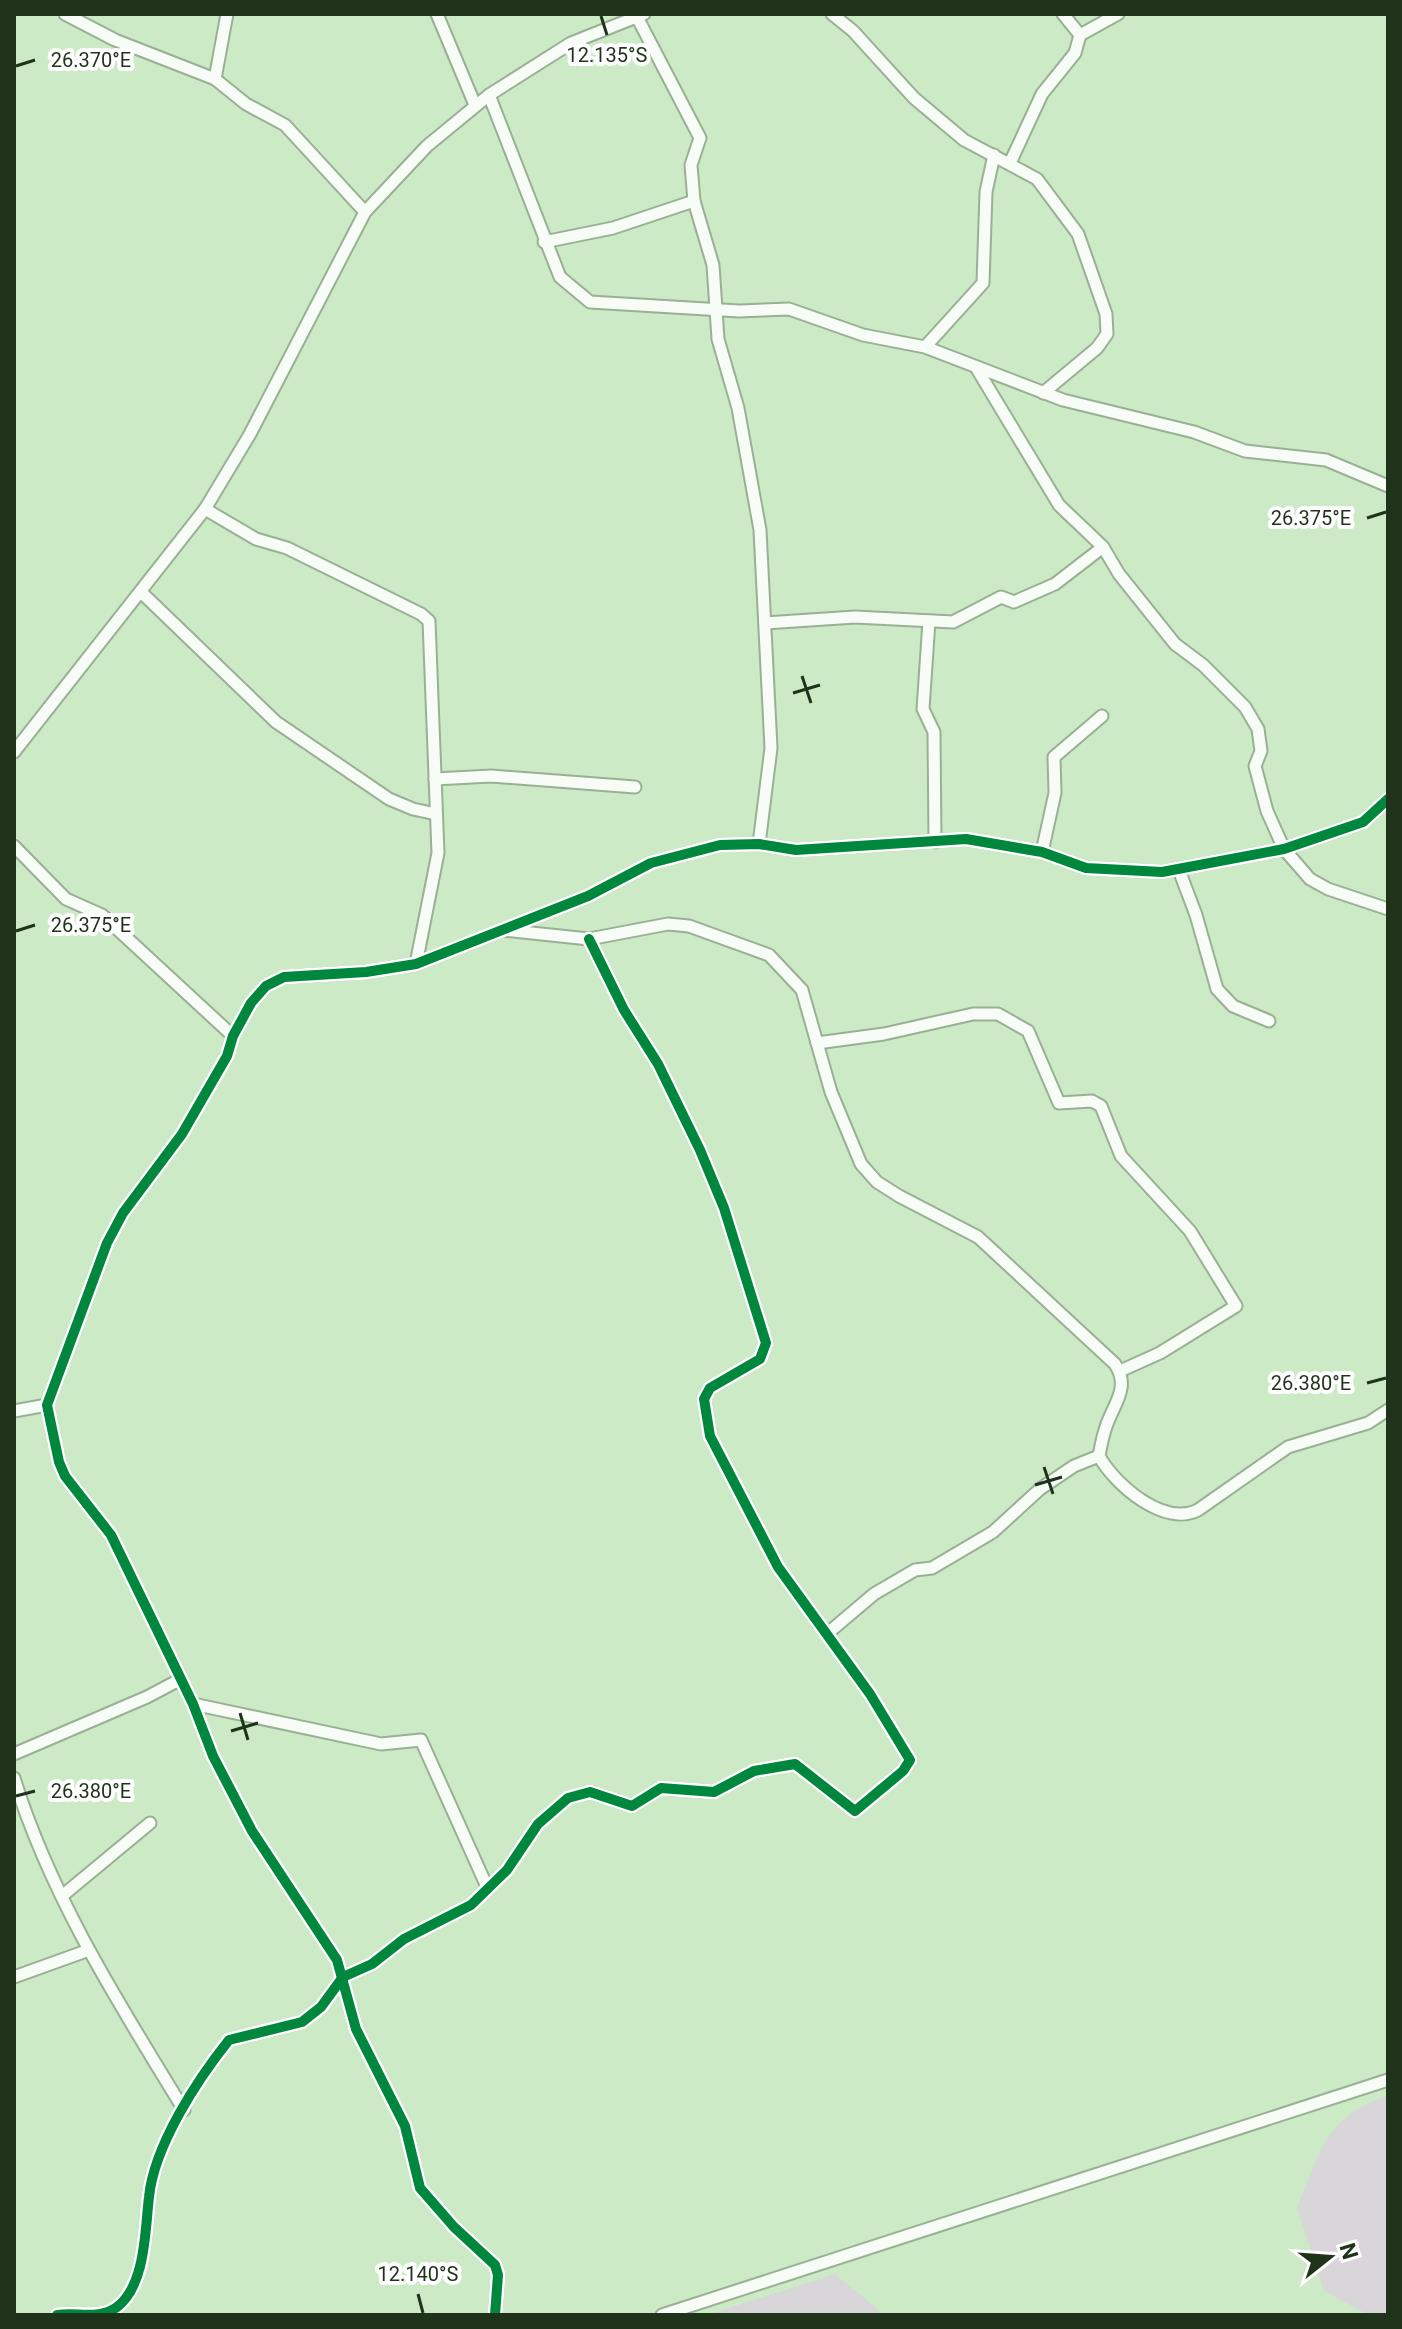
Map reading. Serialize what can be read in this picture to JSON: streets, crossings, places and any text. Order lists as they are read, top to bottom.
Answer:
{
  "north": "right",
  "coordinates": [
    "12.135°S",
    "26.370°E",
    "26.375°E",
    "26.380°E",
    "12.140°S"
  ]
}
